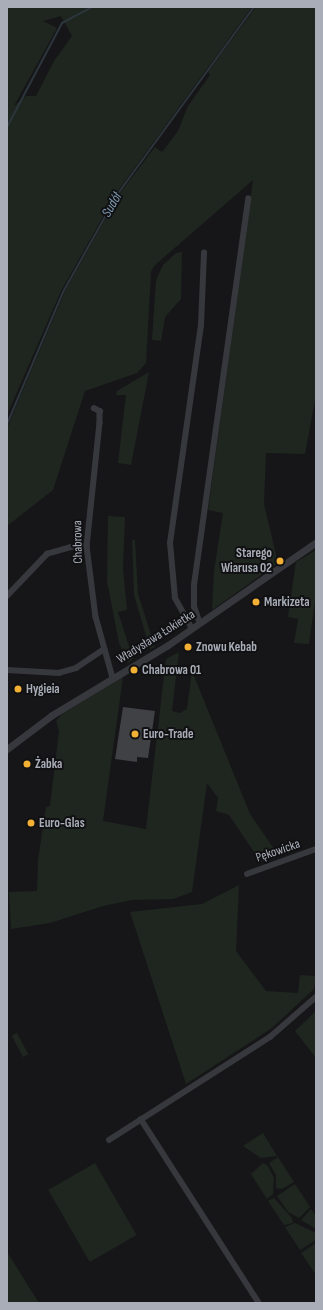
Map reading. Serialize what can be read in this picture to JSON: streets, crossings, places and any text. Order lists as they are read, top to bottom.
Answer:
{
  "streets": {
    "street": ["Chabrowa", "Władysława Łokietka", "Pękowicka"]
  },
  "crossings": [
    ["Chabrowa", "Władysława Łokietka"]
  ],
  "water": ["Sudół"],
  "places": [
    "Starego Wiarusa 02",
    "Markizeta",
    "Znowu Kebab",
    "Chabrowa 01",
    "Hygieia",
    "Euro-Trade",
    "Żabka",
    "Euro-Glas"
  ]
}
